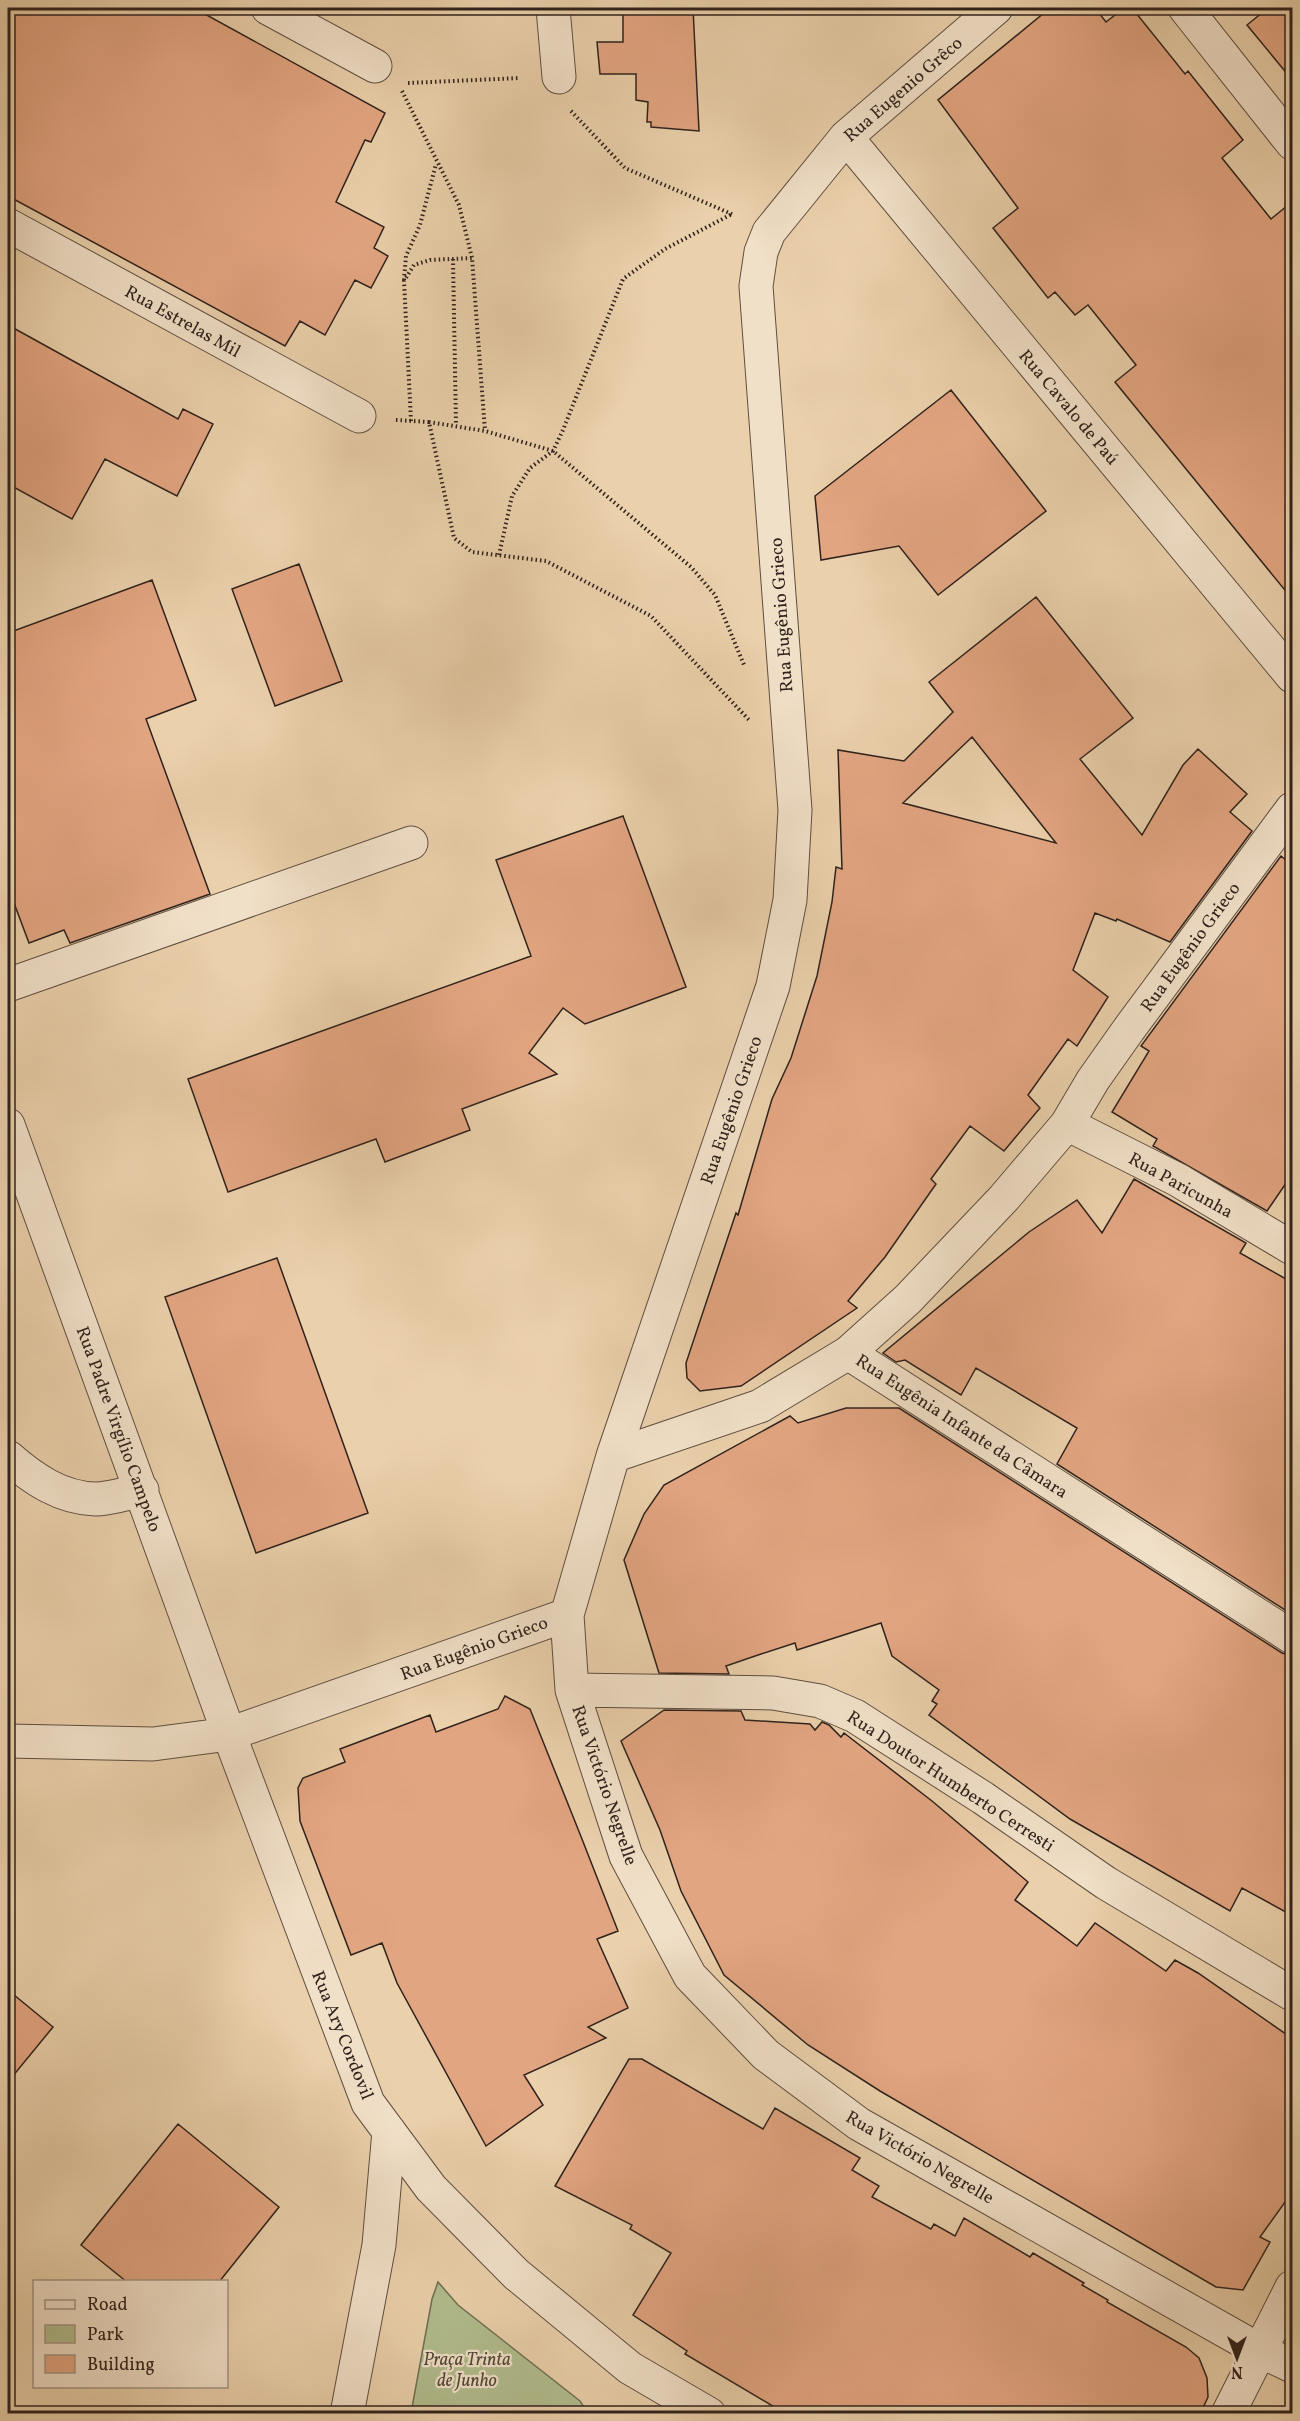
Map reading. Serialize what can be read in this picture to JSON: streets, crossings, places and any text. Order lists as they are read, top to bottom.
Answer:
{
  "streets": {
    "street": [
      "Rua Eugenio Grêco",
      "Rua Estrelas Mil",
      "Rua Cavalo de Paú",
      "Rua Eugênio Grieco",
      "Rua Paricunha",
      "Rua Eugênia Infante da Câmara",
      "Rua Padre Virgílio Campelo",
      "Rua Doutor Humberto Cerresti",
      "Rua Victório Negrelle",
      "Rua Ary Cordovil"
    ]
  },
  "crossings": [
    ["Rua Eugenio Grêco", "Rua Cavalo de Paú"],
    ["Rua Eugenio Grêco", "Rua Eugênio Grieco"],
    ["Rua Eugênio Grieco", "Rua Paricunha"],
    ["Rua Eugênio Grieco", "Rua Eugênia Infante da Câmara"],
    ["Rua Eugênio Grieco", "Rua Padre Virgílio Campelo"],
    ["Rua Eugênio Grieco", "Rua Victório Negrelle"],
    ["Rua Eugênio Grieco", "Rua Ary Cordovil"],
    ["Rua Padre Virgílio Campelo", "Rua Ary Cordovil"],
    ["Rua Doutor Humberto Cerresti", "Rua Victório Negrelle"]
  ],
  "parks": ["Praça Trinta de Junho"],
  "legend": ["Road", "Park", "Building"],
  "north": "bottom"
}
